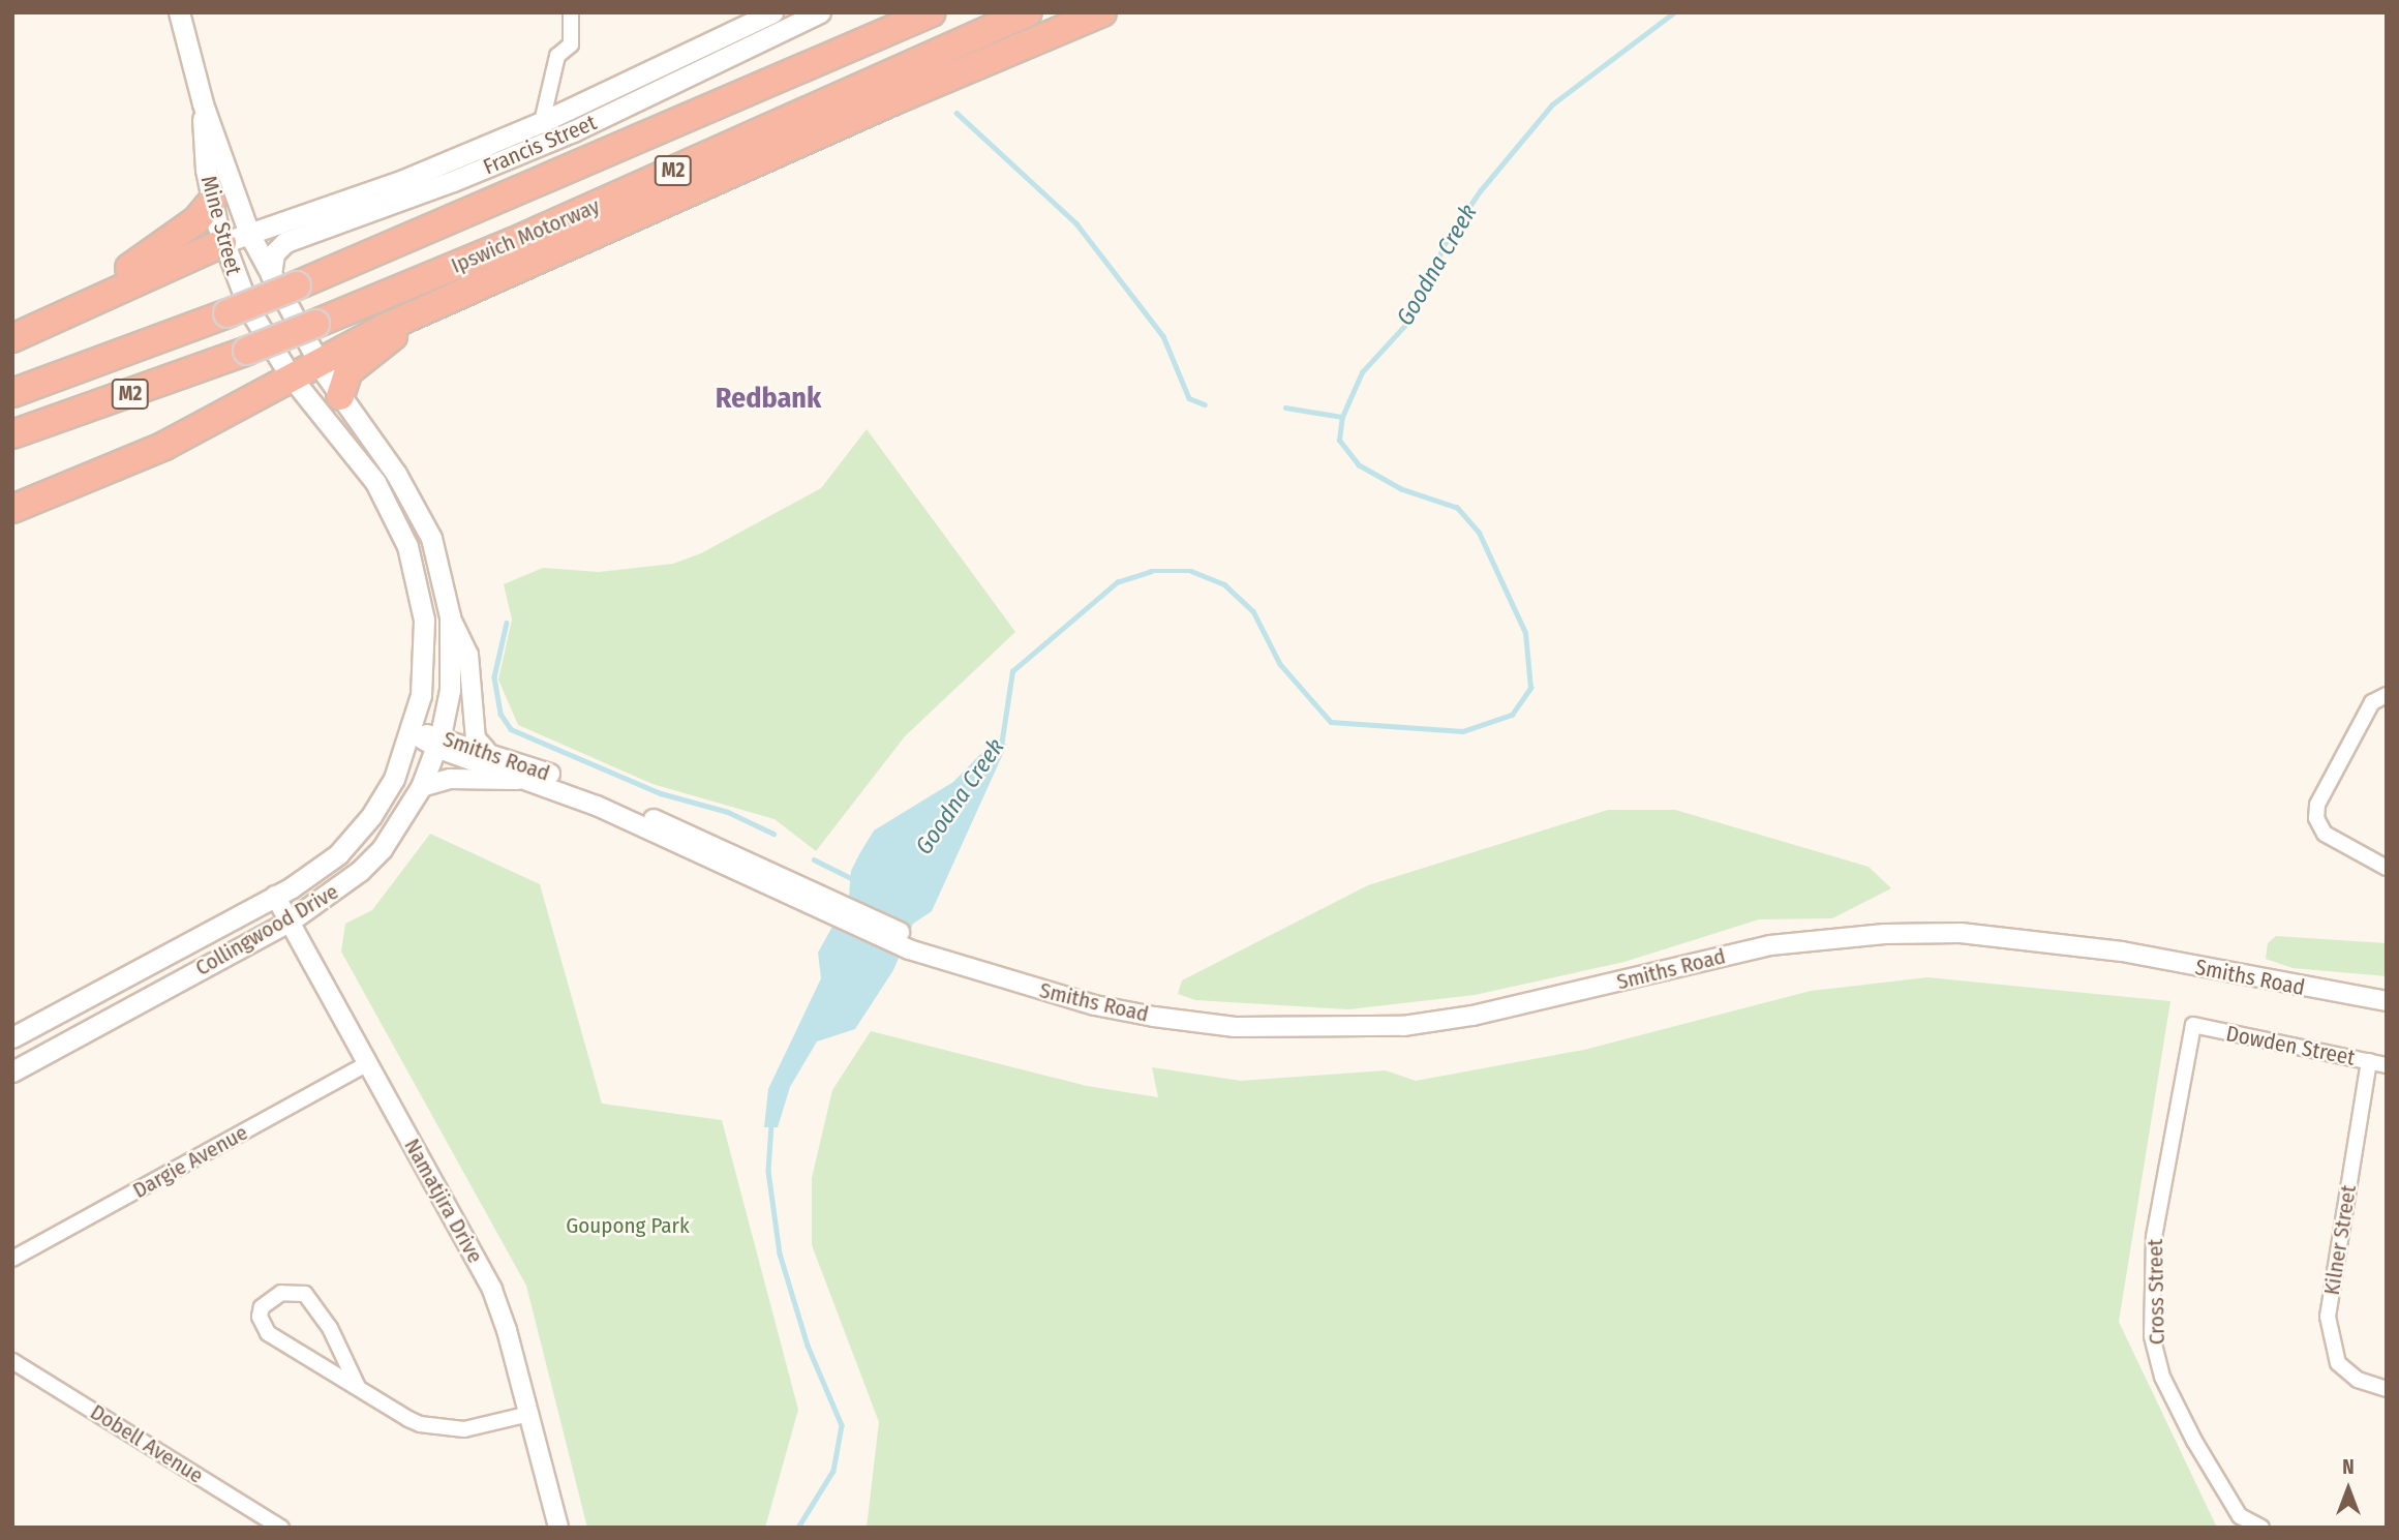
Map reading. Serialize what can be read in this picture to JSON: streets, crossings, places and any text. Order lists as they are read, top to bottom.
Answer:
{
  "streets": {
    "highway": ["M2", "Ipswich Motorway"],
    "main road": ["Francis Street", "Mine Street", "Collingwood Drive"],
    "street": [
      "Smiths Road",
      "Dowden Street",
      "Dargie Avenue",
      "Namatjira Drive",
      "Kilner Street",
      "Cross Street",
      "Dobell Avenue"
    ]
  },
  "crossings": [
    ["Francis Street", "Mine Street"],
    ["Mine Street", "Collingwood Drive"],
    ["Smiths Road", "Collingwood Drive"],
    ["Collingwood Drive", "Namatjira Drive"],
    ["Dowden Street", "Kilner Street"],
    ["Dowden Street", "Cross Street"],
    ["Dargie Avenue", "Namatjira Drive"]
  ],
  "districts": ["Redbank"],
  "water": ["Goodna Creek"],
  "parks": ["Goupong Park"],
  "north": "top"
}
